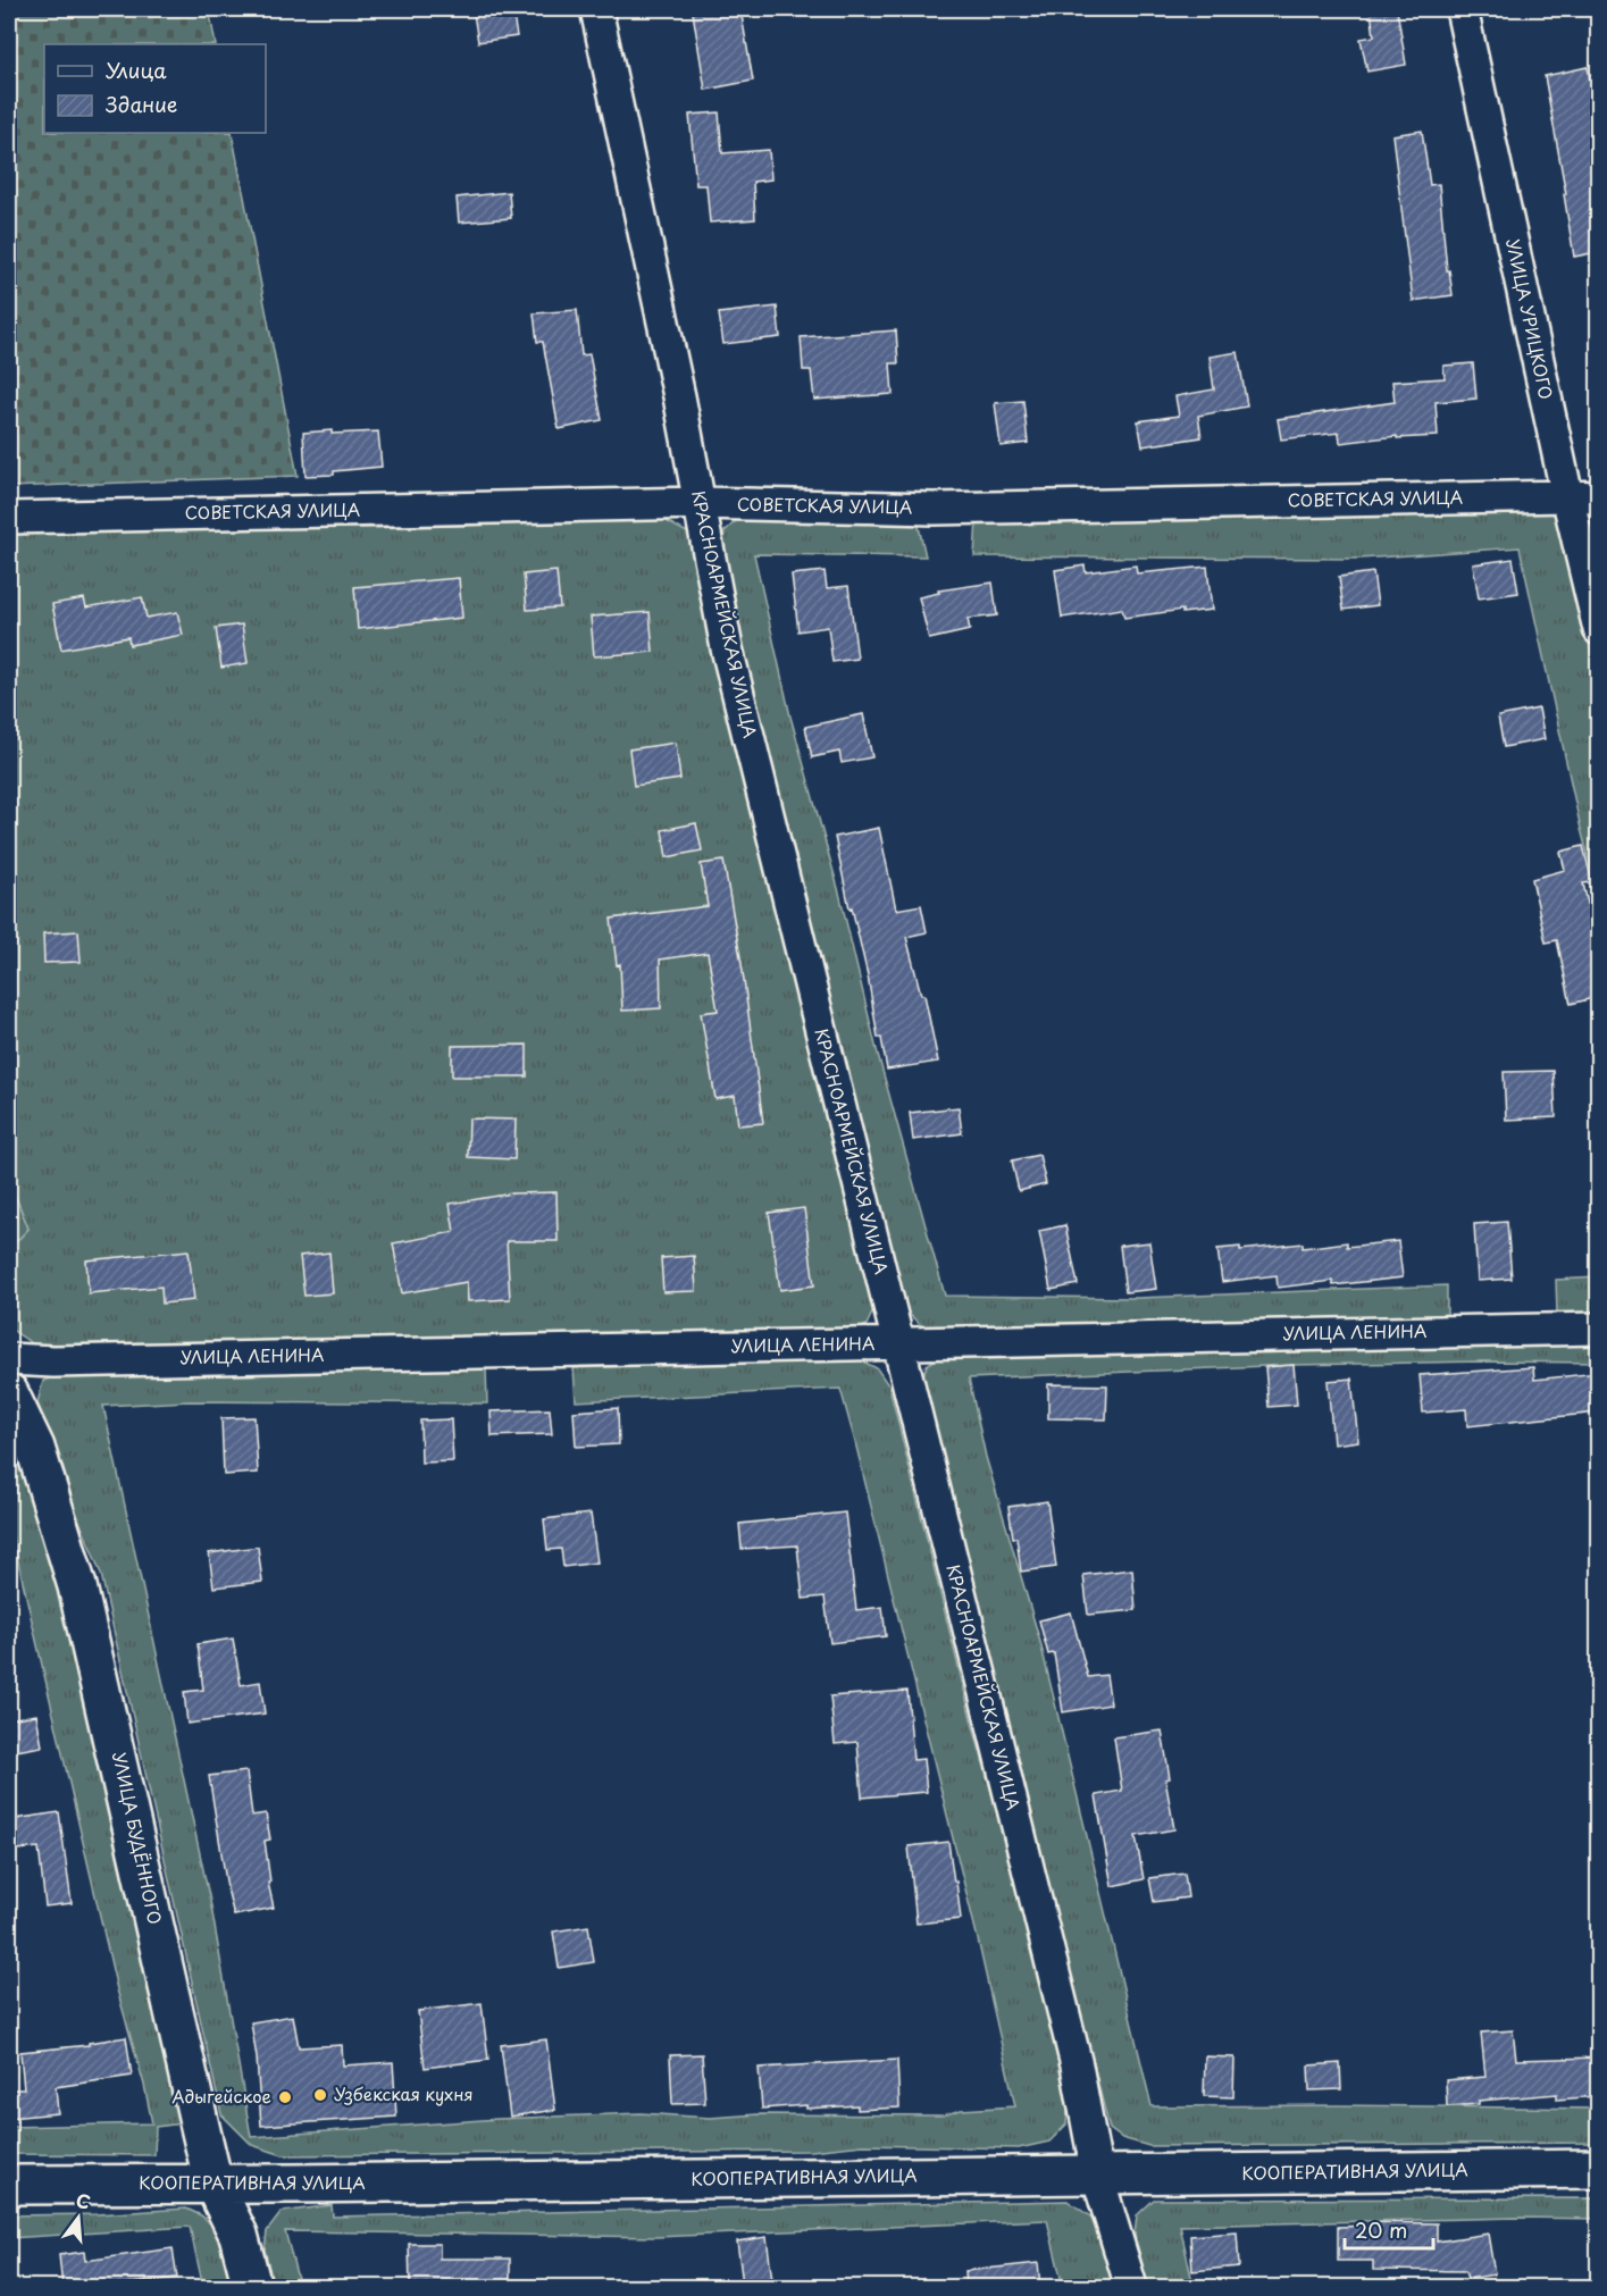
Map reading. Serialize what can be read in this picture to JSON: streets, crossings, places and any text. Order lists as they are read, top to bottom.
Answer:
{
  "streets": {
    "street": [
      "УЛИЦА УРИЦКОГО",
      "СОВЕТСКАЯ УЛИЦА",
      "КРАСНОАРМЕЙСКАЯ УЛИЦА",
      "УЛИЦА ЛЕНИНА",
      "УЛИЦА БУДЁННОГО",
      "КООПЕРАТИВНАЯ УЛИЦА"
    ]
  },
  "crossings": [
    ["УЛИЦА УРИЦКОГО", "СОВЕТСКАЯ УЛИЦА"],
    ["СОВЕТСКАЯ УЛИЦА", "КРАСНОАРМЕЙСКАЯ УЛИЦА"],
    ["КРАСНОАРМЕЙСКАЯ УЛИЦА", "УЛИЦА ЛЕНИНА"],
    ["КРАСНОАРМЕЙСКАЯ УЛИЦА", "КООПЕРАТИВНАЯ УЛИЦА"],
    ["УЛИЦА БУДЁННОГО", "КООПЕРАТИВНАЯ УЛИЦА"]
  ],
  "places": ["Узбекская кухня", "Адыгейское"],
  "legend": ["Улица", "Здание"],
  "scale_bar": "20 m",
  "north": "top"
}
